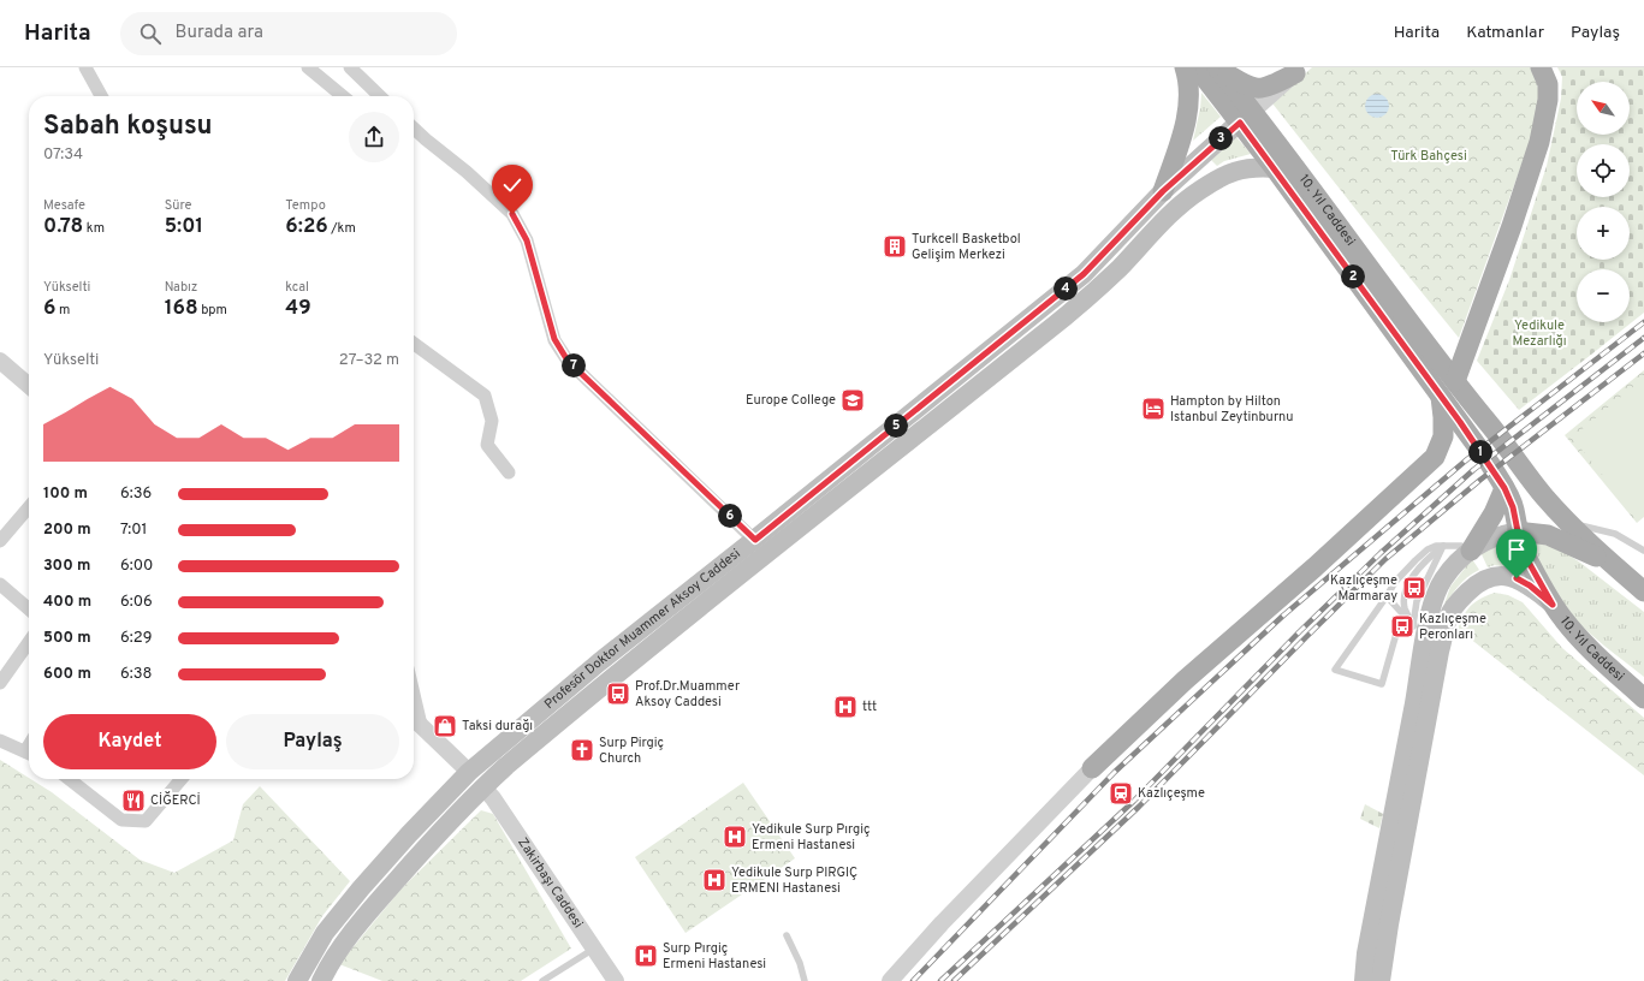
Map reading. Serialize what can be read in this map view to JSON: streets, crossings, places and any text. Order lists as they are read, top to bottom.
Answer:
{
  "streets": {
    "main road": ["10. Yıl Caddesi", "Profesör Doktor Muammer Aksoy Caddesi"],
    "street": ["Zakirbaşı Caddesi"]
  },
  "crossings": [
    ["10. Yıl Caddesi", "Profesör Doktor Muammer Aksoy Caddesi"],
    ["Profesör Doktor Muammer Aksoy Caddesi", "Zakirbaşı Caddesi"]
  ],
  "parks": ["Türk Bahçesi", "Yedikule Mezarlığı"],
  "places": {
    "building": ["Turkcell Basketbol Gelişim Merkezi"],
    "school or university": ["Europe College"],
    "hotel": ["Hampton by Hilton Istanbul Zeytinburnu"],
    "bus stop": ["Kazlıçeşme Marmaray", "Kazlıçeşme Peronları", "Prof.Dr.Muammer Aksoy Caddesi"],
    "hospital": [
      "ttt",
      "Yedikule Surp Pırgiç Ermeni Hastanesi",
      "Yedikule Surp PIRGIÇ ERMENI Hastanesi",
      "Surp Pırgiç Ermeni Hastanesi"
    ],
    "shop": ["Taksi durağı"],
    "church": ["Surp Pirgiç Church"],
    "station": ["Kazlıçeşme"],
    "restaurant": ["CİĞERCİ"]
  },
  "north": "top left",
  "page": {
    "header": "Harita",
    "search": "Burada ara",
    "nav": ["Harita", "Katmanlar", "Paylaş"],
    "map_buttons": ["+", "−"],
    "heading": ["Sabah koşusu", "07:34"],
    "pins": [
      "3",
      "2",
      "4",
      "7",
      "5",
      "1",
      "6"
    ],
    "stats": [
      ["Mesafe", "0.78 km"],
      ["Süre", "5:01"],
      ["Tempo", "6:26 /km"],
      ["Yükselti", "6 m"],
      ["Nabız", "168 bpm"],
      ["kcal", "49"]
    ],
    "chart": ["Yükselti", "27–32 m"],
    "list": [
      {
        "name": "100 m",
        "note": "6:36"
      },
      {
        "name": "200 m",
        "note": "7:01"
      },
      {
        "name": "300 m",
        "note": "6:00"
      },
      {
        "name": "400 m",
        "note": "6:06"
      },
      {
        "name": "500 m",
        "note": "6:29"
      },
      {
        "name": "600 m",
        "note": "6:38"
      }
    ],
    "buttons": ["Kaydet", "Paylaş"]
  }
}
